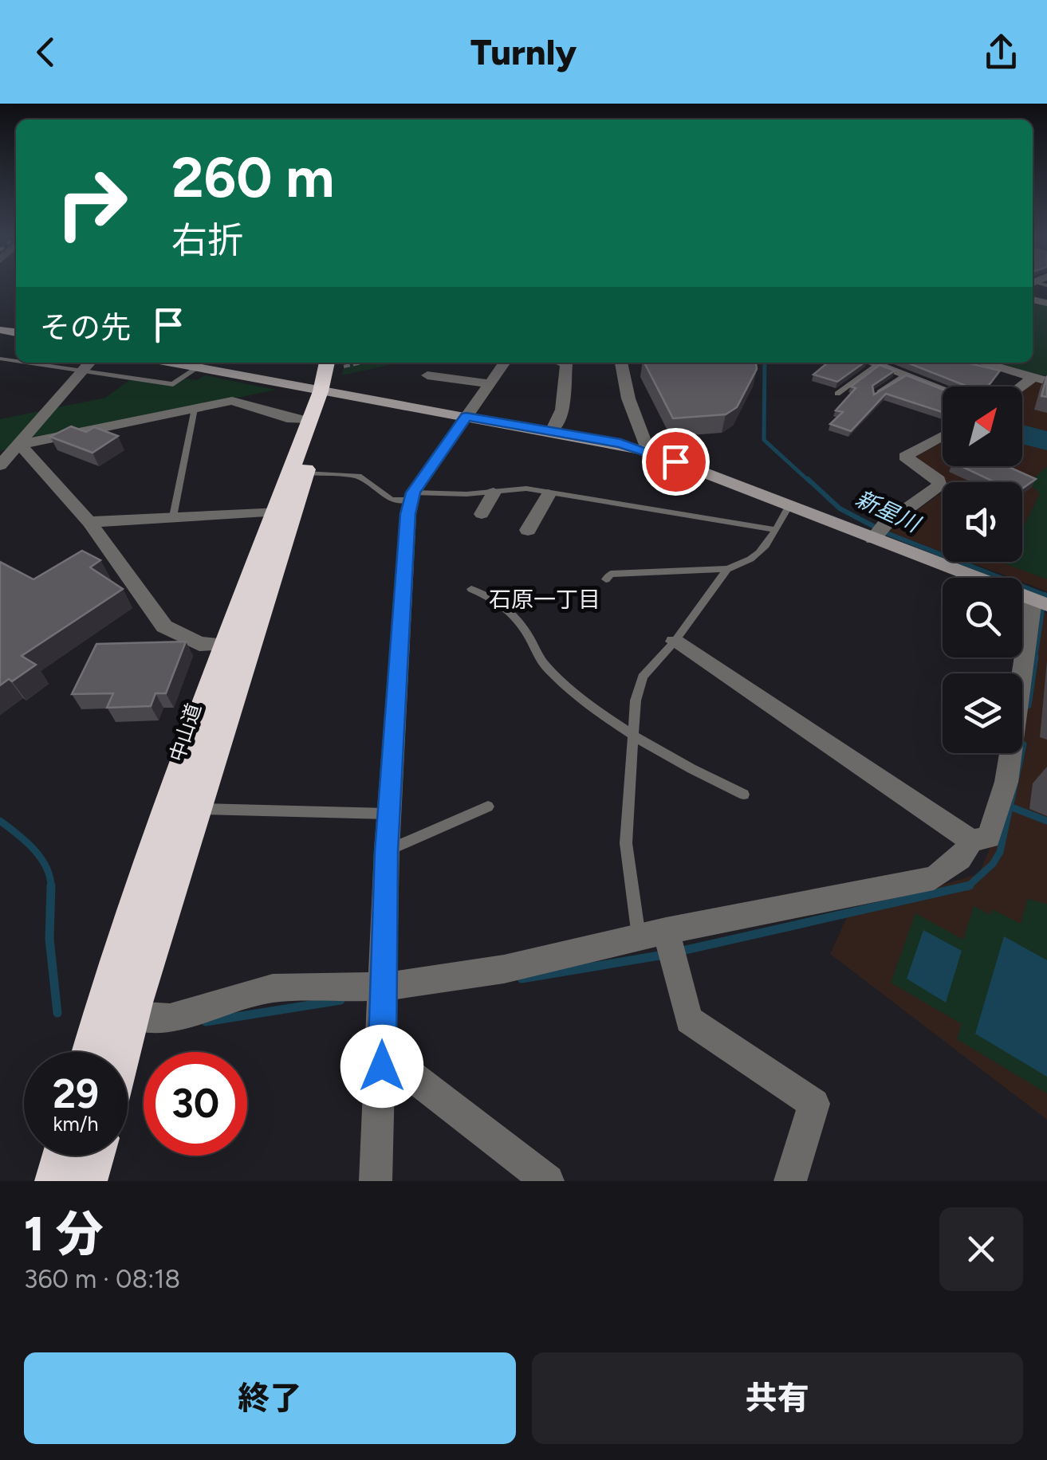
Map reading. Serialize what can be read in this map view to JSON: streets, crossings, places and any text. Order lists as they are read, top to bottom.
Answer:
{
  "streets": {
    "highway": ["中山道"]
  },
  "districts": ["石原一丁目"],
  "water": ["新星川"],
  "north": "top right",
  "page": {
    "header": "Turnly",
    "turn": ["260 m", "右折"],
    "then": "その先",
    "speed": "29 km/h",
    "limit": "30",
    "heading": ["1 分", "360 m · 08:18"],
    "buttons": ["終了", "共有"]
  }
}
